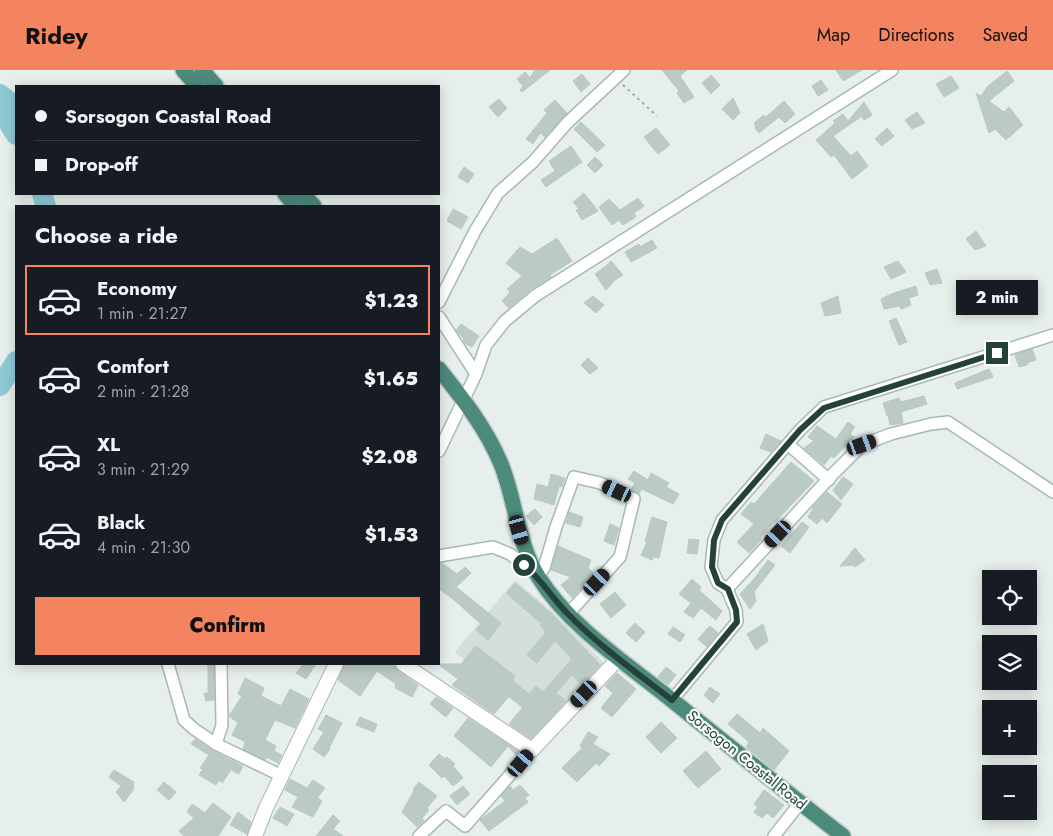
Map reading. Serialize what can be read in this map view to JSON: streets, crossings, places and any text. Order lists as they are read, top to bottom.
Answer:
{
  "streets": {
    "highway": ["Sorsogon Coastal Road"]
  },
  "page": {
    "header": "Ridey",
    "nav": ["Map", "Directions", "Saved"],
    "banner": ["Sorsogon Coastal Road", "Drop-off"],
    "heading": "Choose a ride",
    "list": [
      {
        "name": "Economy",
        "note": "1 min · 21:27",
        "value": "$1.23"
      },
      {
        "name": "Comfort",
        "note": "2 min · 21:28",
        "value": "$1.65"
      },
      {
        "name": "XL",
        "note": "3 min · 21:29",
        "value": "$2.08"
      },
      {
        "name": "Black",
        "note": "4 min · 21:30",
        "value": "$1.53"
      }
    ],
    "bubble": "2 min",
    "map_buttons": ["+", "−"],
    "buttons": "Confirm"
  }
}
